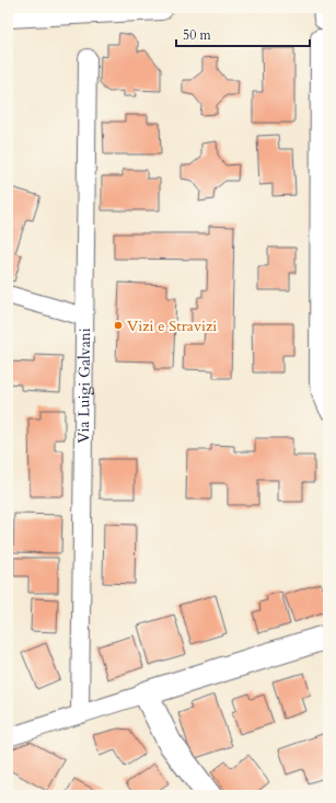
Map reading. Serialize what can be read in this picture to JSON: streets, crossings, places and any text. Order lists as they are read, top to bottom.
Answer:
{
  "streets": {
    "street": ["Via Luigi Galvani"]
  },
  "places": ["Vizi e Stravizi"],
  "scale_bar": "50 m"
}
